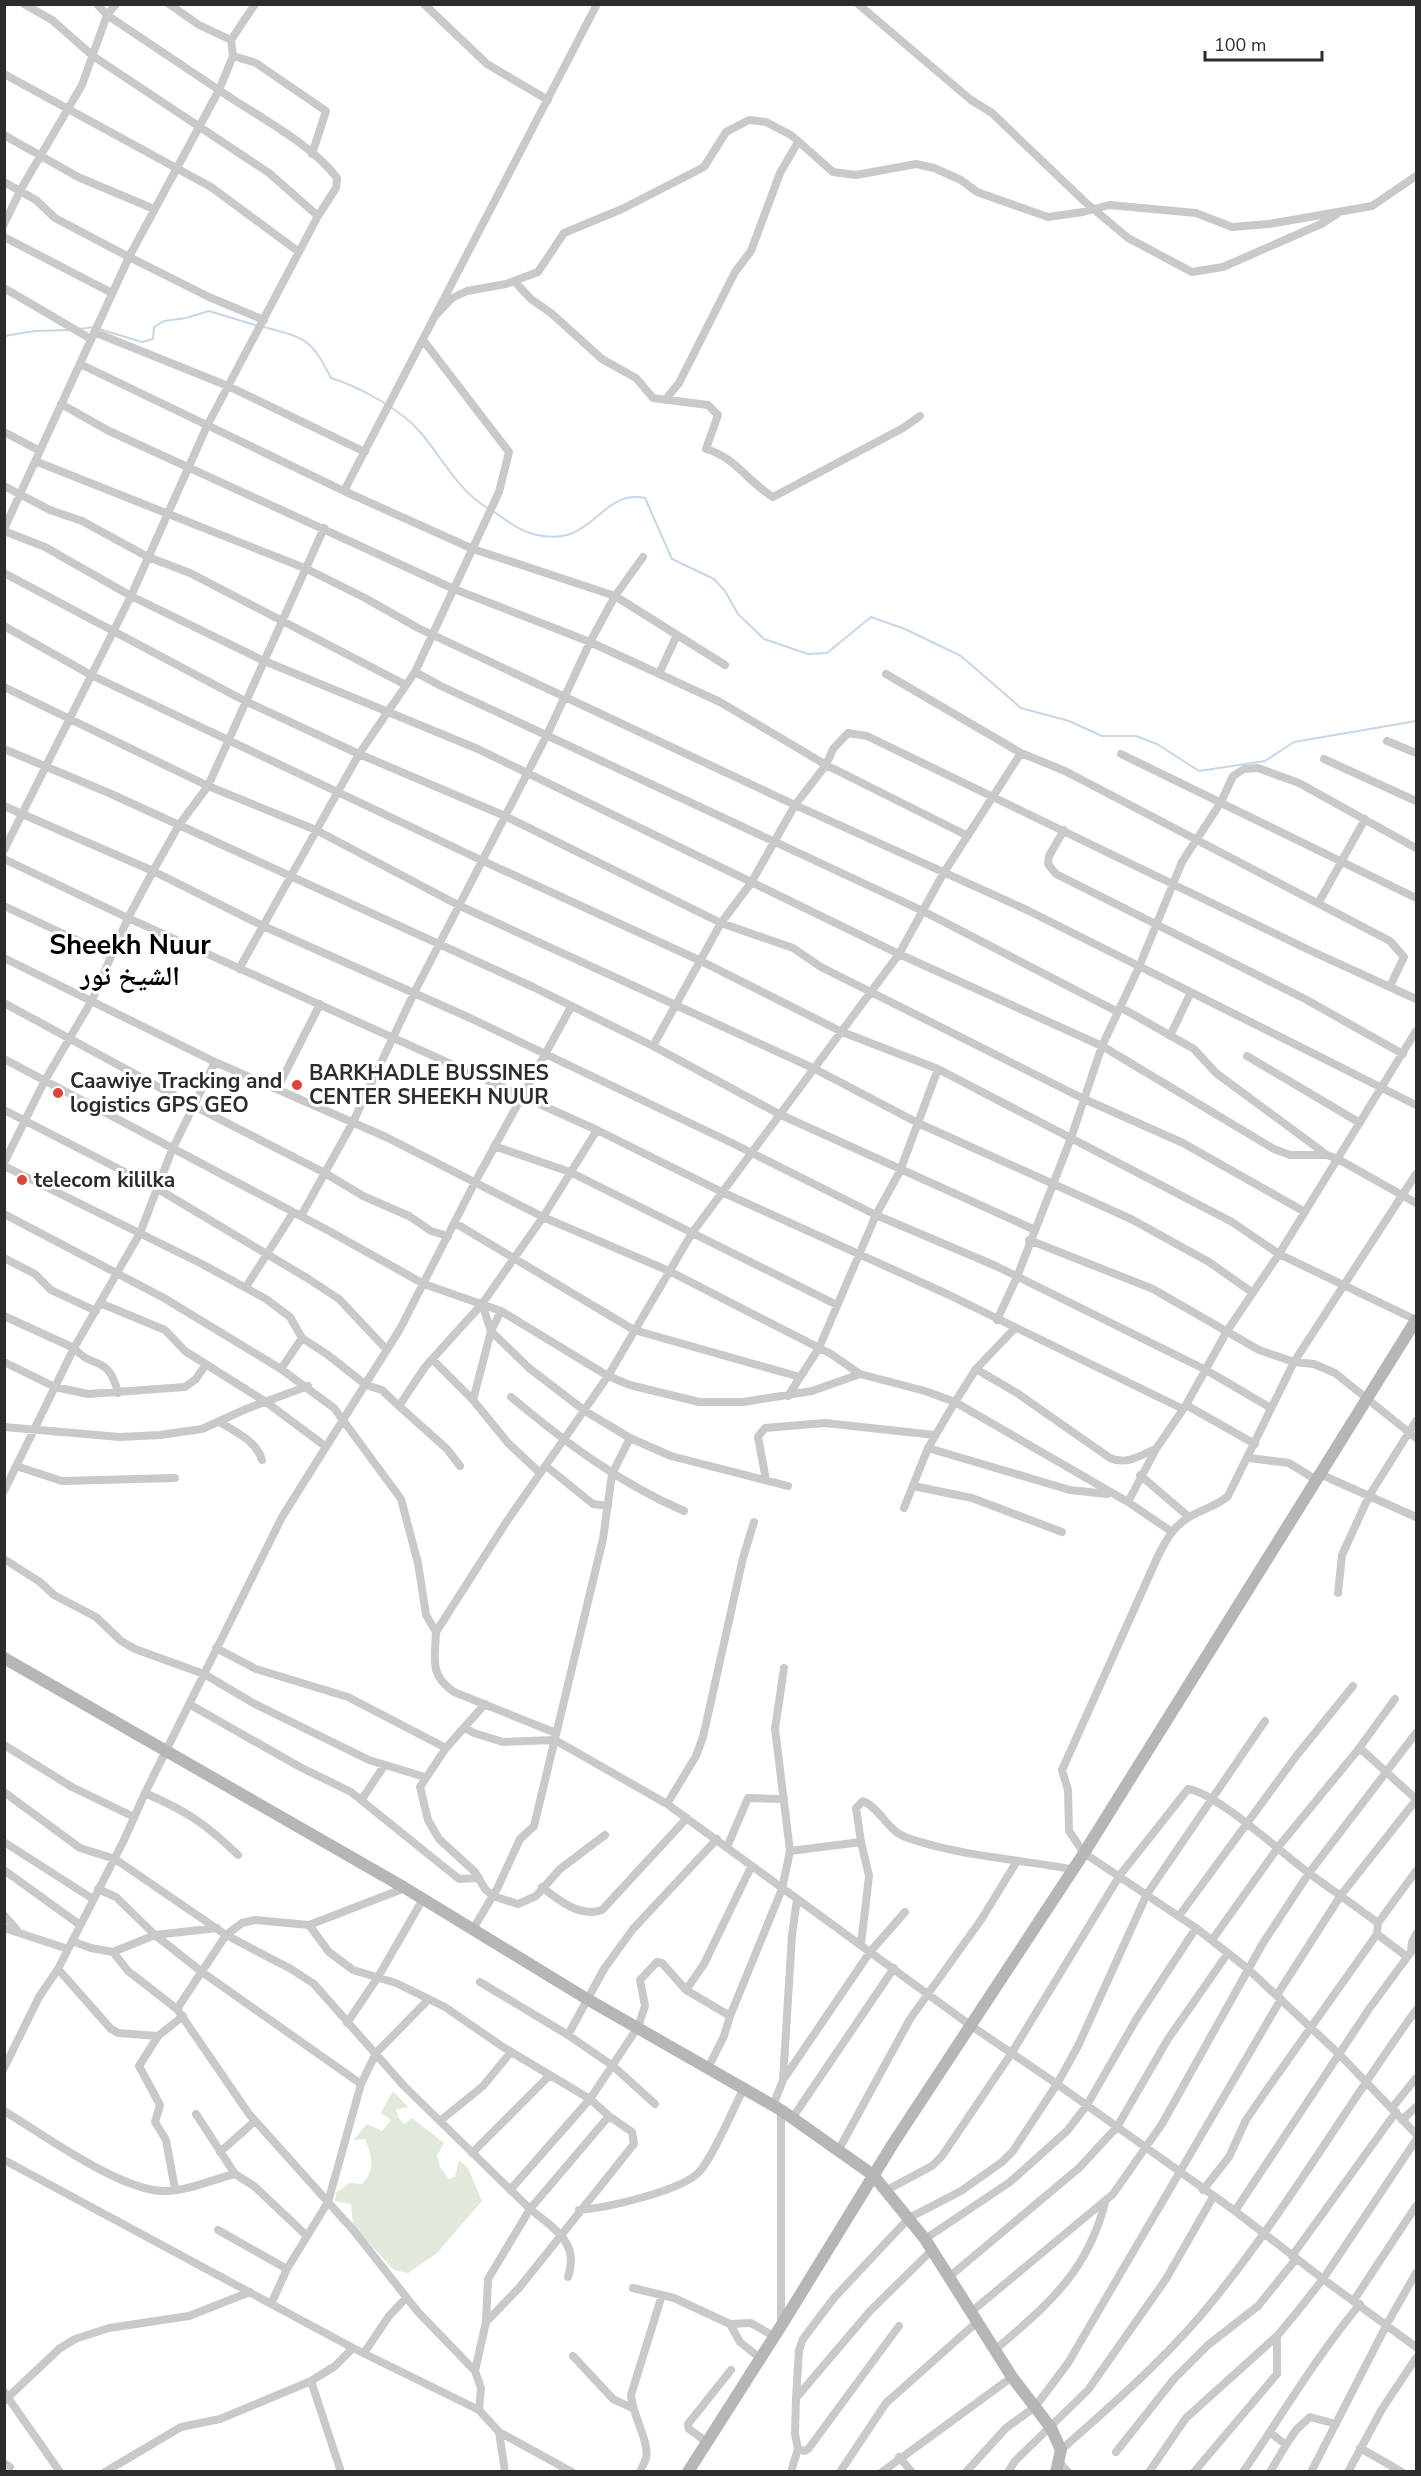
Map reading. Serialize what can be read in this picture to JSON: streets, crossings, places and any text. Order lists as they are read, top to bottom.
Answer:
{
  "districts": ["Sheekh Nuur الشيخ نور"],
  "places": ["BARKHADLE BUSSINES CENTER SHEEKH NUUR", "Caawiye Tracking and logistics GPS GEO", "telecom kililka"],
  "scale_bar": "100 m"
}
